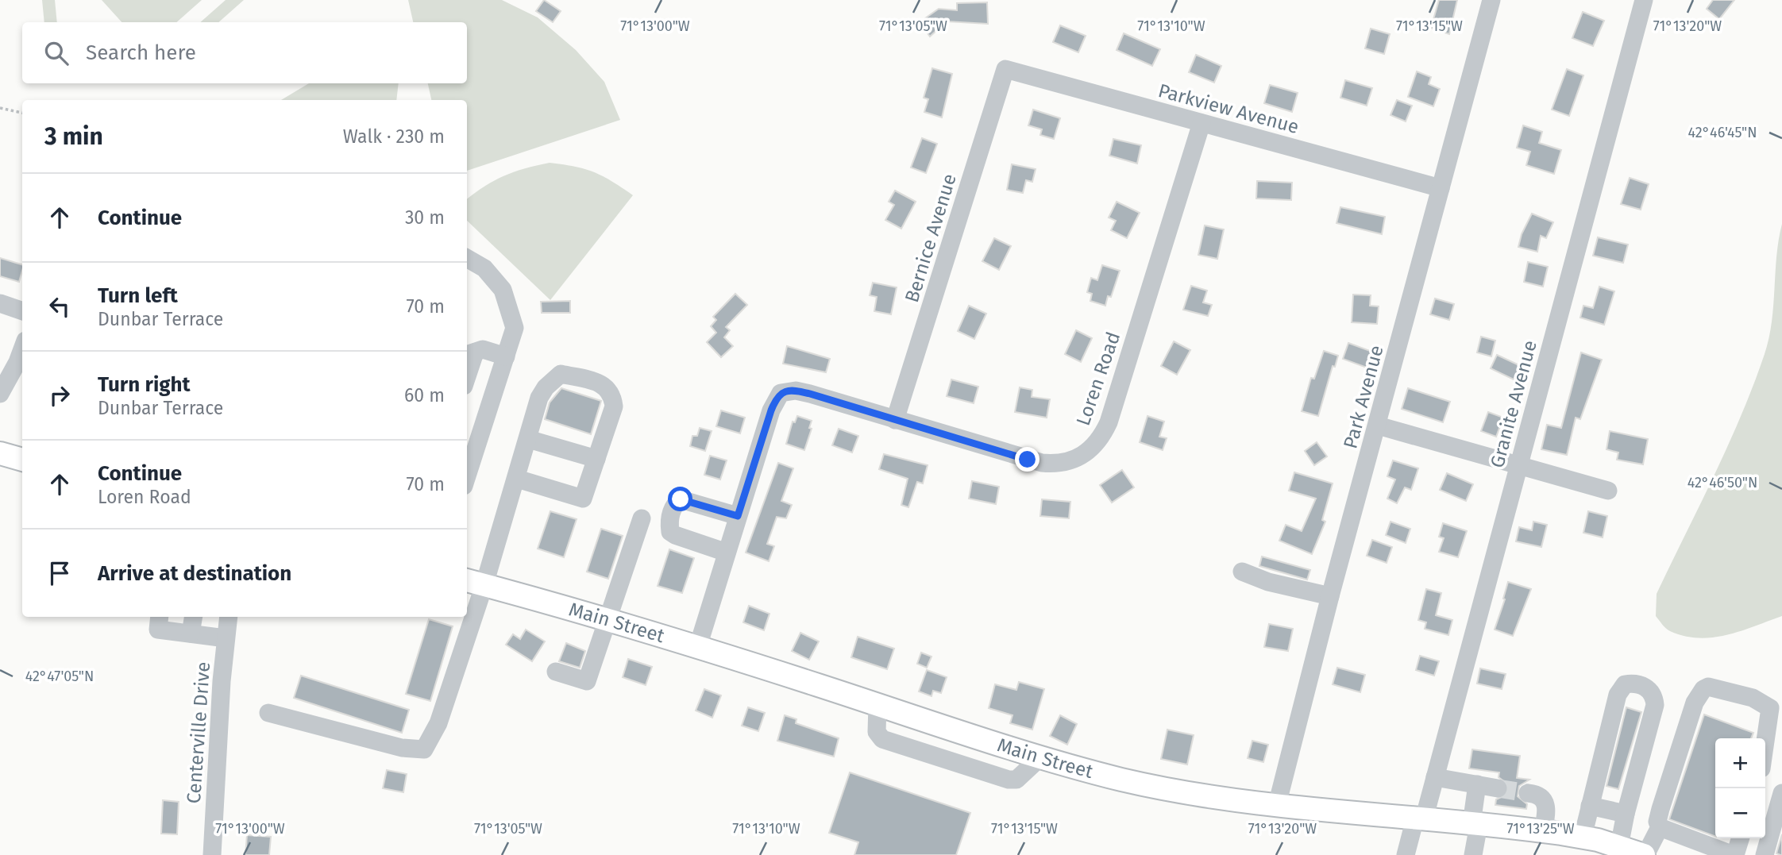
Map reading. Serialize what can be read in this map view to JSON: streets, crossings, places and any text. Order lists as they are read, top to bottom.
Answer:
{
  "streets": {
    "main road": ["Main Street"],
    "street": [
      "Parkview Avenue",
      "Bernice Avenue",
      "Loren Road",
      "Park Avenue",
      "Granite Avenue",
      "Centerville Drive"
    ]
  },
  "crossings": [
    ["Parkview Avenue", "Bernice Avenue"],
    ["Parkview Avenue", "Loren Road"],
    ["Parkview Avenue", "Park Avenue"],
    ["Bernice Avenue", "Loren Road"],
    ["Park Avenue", "Main Street"],
    ["Granite Avenue", "Main Street"]
  ],
  "page": {
    "search": "Search here",
    "heading": ["3 min", "Walk · 230 m"],
    "list": [
      ["Continue", "30 m"],
      ["Turn left", "Dunbar Terrace", "70 m"],
      ["Turn right", "Dunbar Terrace", "60 m"],
      ["Continue", "Loren Road", "70 m"],
      "Arrive at destination"
    ],
    "map_buttons": ["+", "−"]
  },
  "coordinates": [
    "71°13'00\"W",
    "71°13'05\"W",
    "71°13'10\"W",
    "71°13'15\"W",
    "71°13'20\"W",
    "42°46'45\"N",
    "42°46'50\"N",
    "42°47'05\"N",
    "71°13'25\"W"
  ]
}
